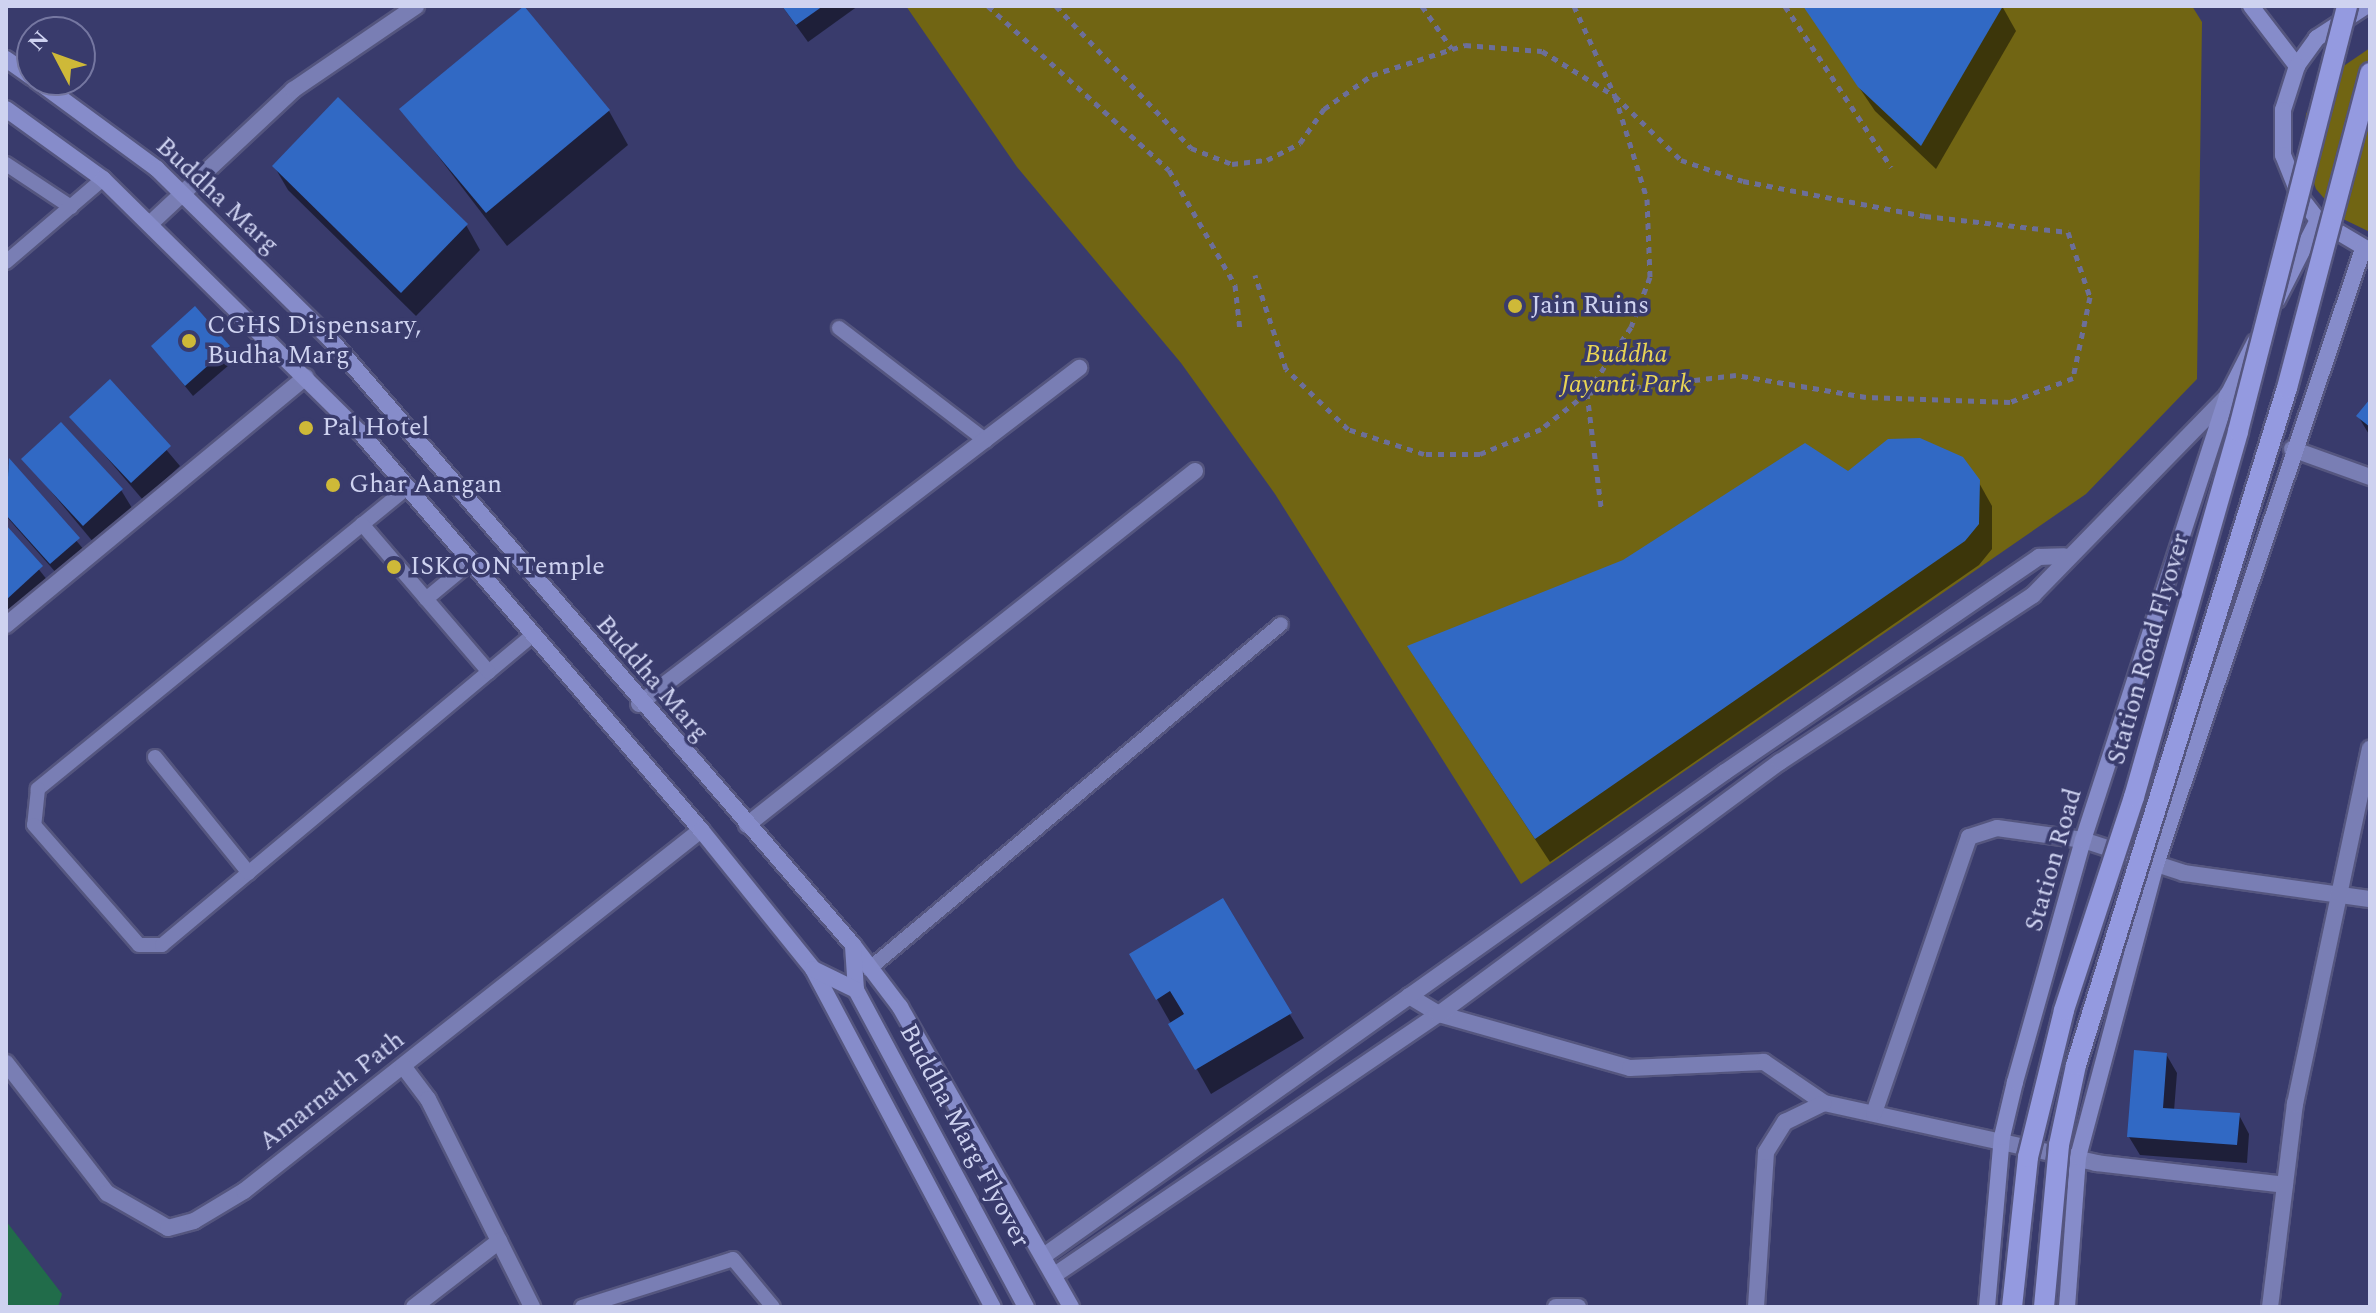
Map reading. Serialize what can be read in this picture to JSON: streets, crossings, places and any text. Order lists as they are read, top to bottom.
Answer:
{
  "streets": {
    "main road": [
      "Buddha Marg",
      "Station Road Flyover",
      "Station Road",
      "Buddha Marg Flyover"
    ],
    "street": ["Amarnath Path"]
  },
  "crossings": [
    ["Buddha Marg", "Buddha Marg Flyover"]
  ],
  "parks": ["Buddha Jayanti Park"],
  "places": [
    "Jain Ruins",
    "CGHS Dispensary, Budha Marg",
    "Pal Hotel",
    "Ghar Aangan",
    "ISKCON Temple"
  ],
  "north": "top left"
}
